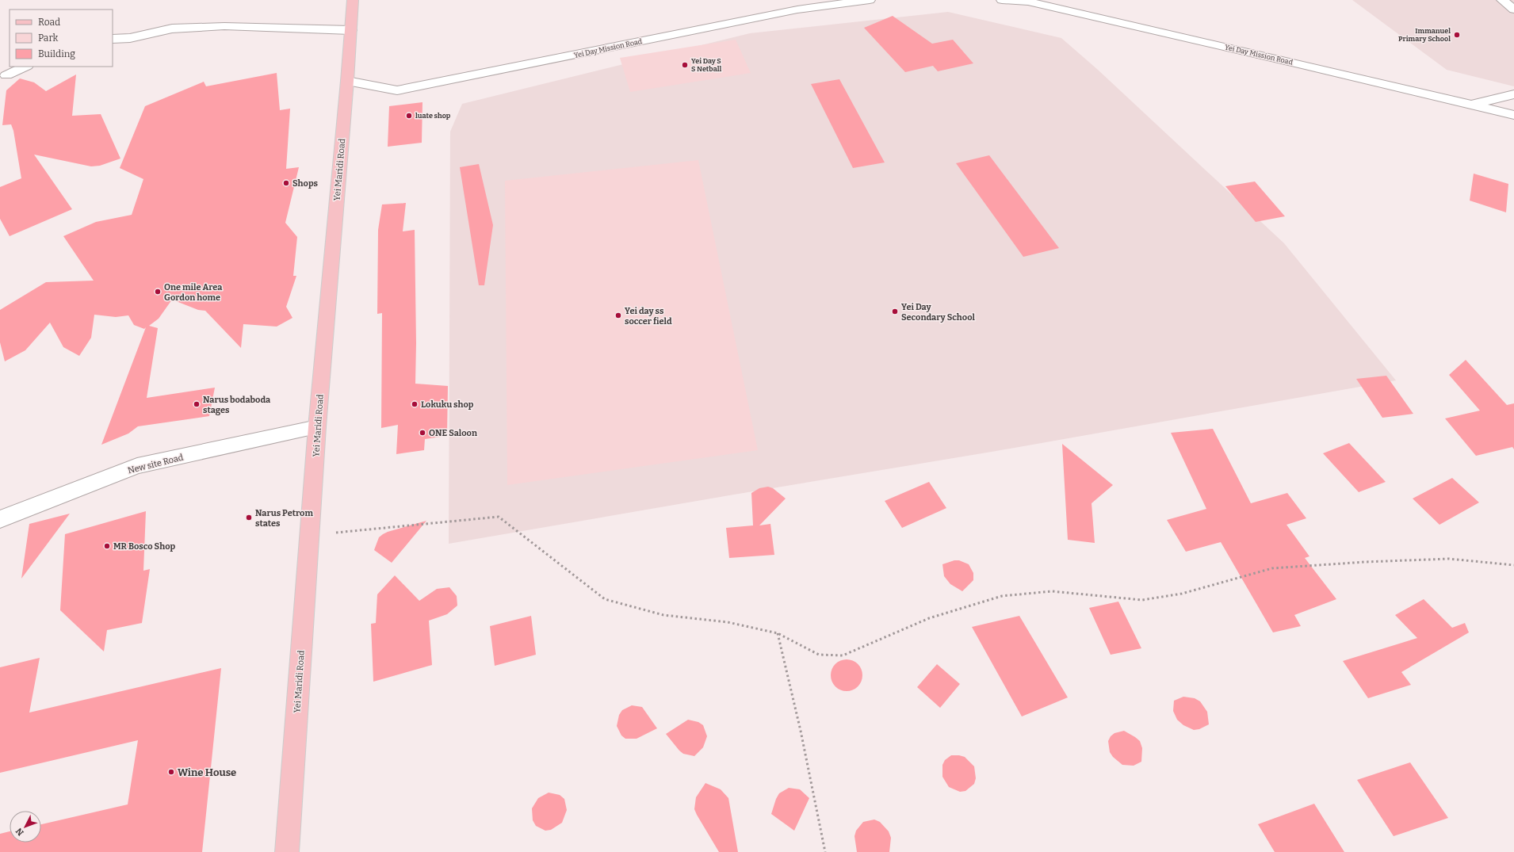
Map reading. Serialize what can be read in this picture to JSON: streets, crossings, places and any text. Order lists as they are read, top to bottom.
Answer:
{
  "streets": {
    "main road": ["Yei Maridi Road"],
    "street": ["Yei Day Mission Road", "New site Road"]
  },
  "crossings": [
    ["Yei Day Mission Road", "Yei Maridi Road"],
    ["Yei Maridi Road", "New site Road"]
  ],
  "places": [
    "Immanuel Primary School",
    "Yei Day S S Netball",
    "luate shop",
    "Shops",
    "One mile Area Gordon home",
    "Yei Day Secondary School",
    "Yei day ss soccer field",
    "Narus bodaboda stages",
    "Lokuku shop",
    "ONE Saloon",
    "Narus Petrom states",
    "MR Bosco Shop",
    "Wine House"
  ],
  "legend": ["Road", "Park", "Building"],
  "north": "bottom left"
}
